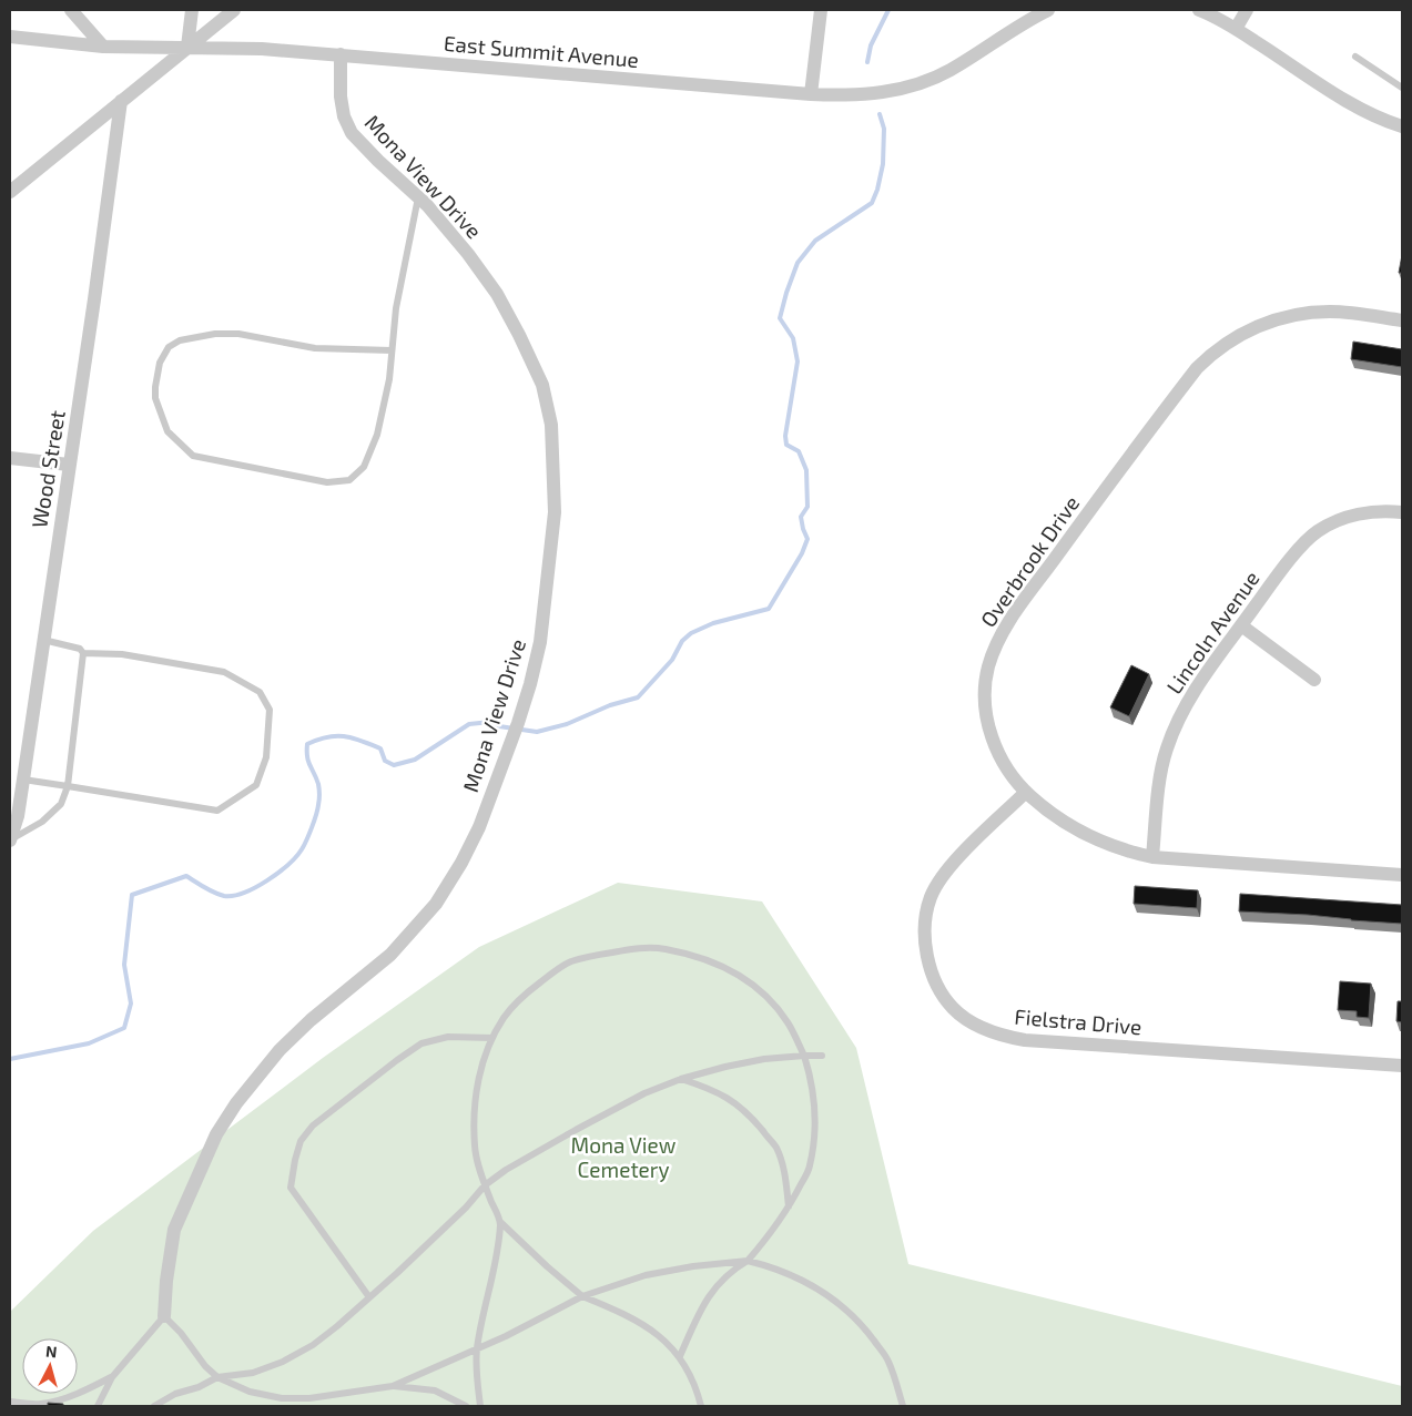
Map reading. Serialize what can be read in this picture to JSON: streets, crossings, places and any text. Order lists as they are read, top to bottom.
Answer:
{
  "streets": {
    "street": [
      "East Summit Avenue",
      "Mona View Drive",
      "Wood Street",
      "Overbrook Drive",
      "Lincoln Avenue",
      "Fielstra Drive"
    ]
  },
  "crossings": [
    ["East Summit Avenue", "Mona View Drive"],
    ["Overbrook Drive", "Lincoln Avenue"],
    ["Overbrook Drive", "Fielstra Drive"]
  ],
  "parks": ["Mona View Cemetery"],
  "north": "top"
}
